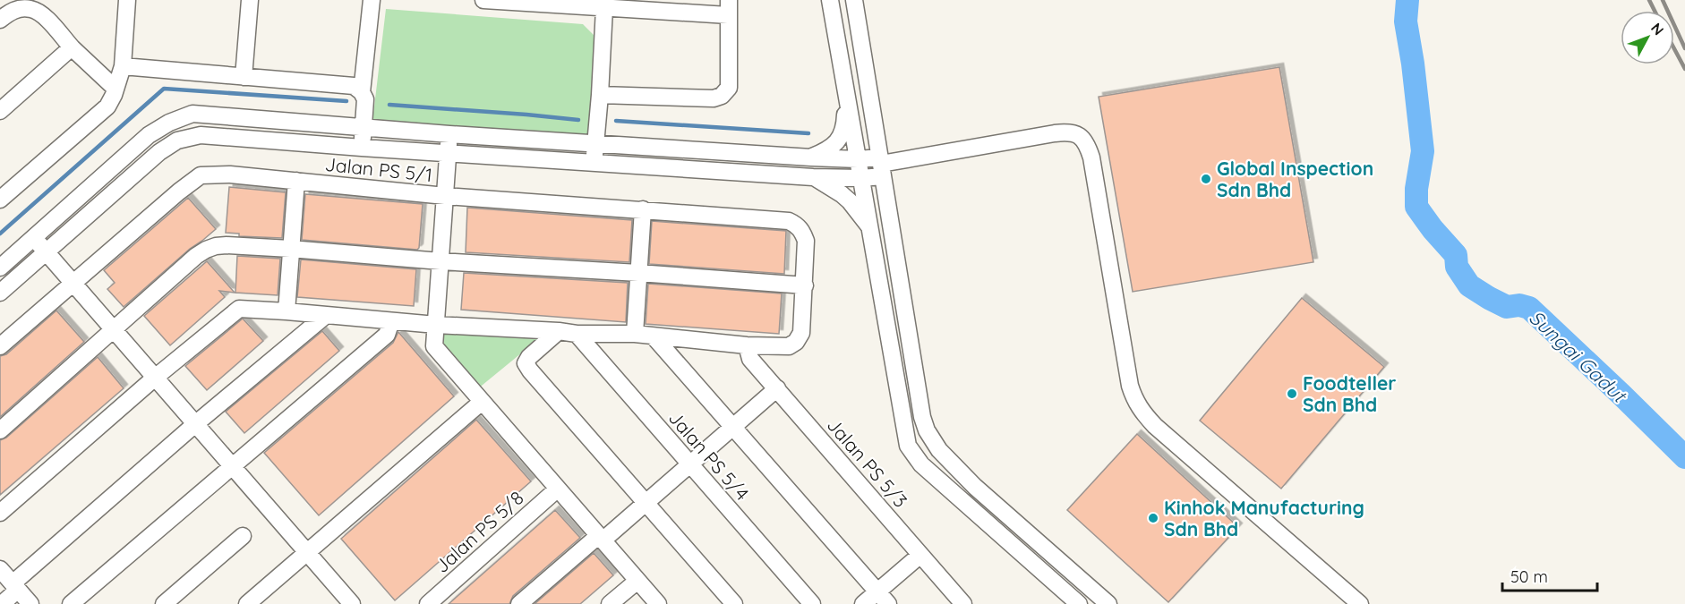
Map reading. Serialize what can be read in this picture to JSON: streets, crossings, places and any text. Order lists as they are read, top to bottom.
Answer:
{
  "streets": {
    "street": [
      "Jalan PS 5/1",
      "Jalan PS 5/4",
      "Jalan PS 5/3",
      "Jalan PS 5/8"
    ]
  },
  "water": ["Sungai Gadut"],
  "places": ["Global Inspection Sdn Bhd", "Foodteller Sdn Bhd", "Kinhok Manufacturing Sdn Bhd"],
  "scale_bar": "50 m",
  "north": "top right"
}
